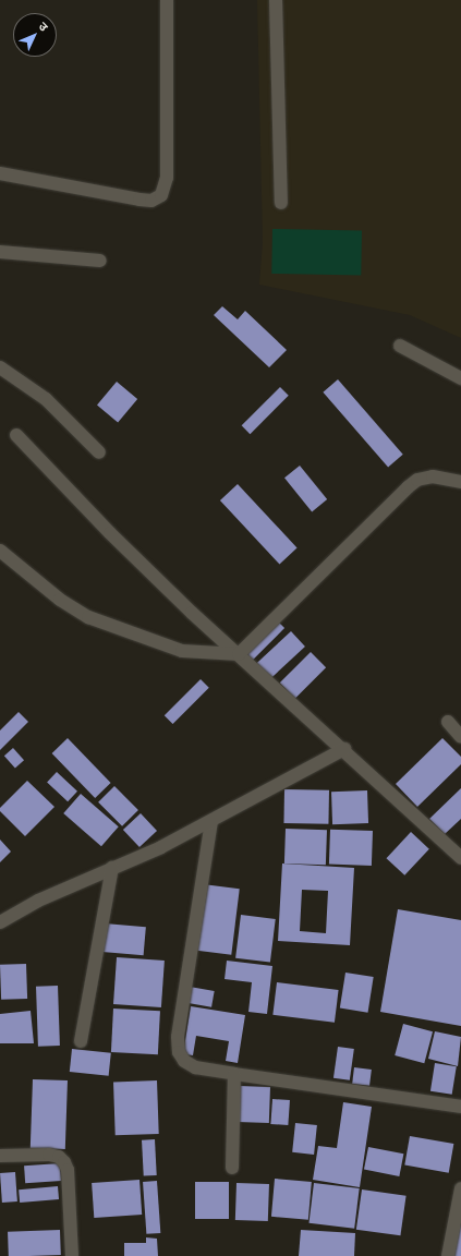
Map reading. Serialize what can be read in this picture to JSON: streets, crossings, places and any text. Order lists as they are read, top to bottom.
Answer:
{
  "north": "top right"
}
